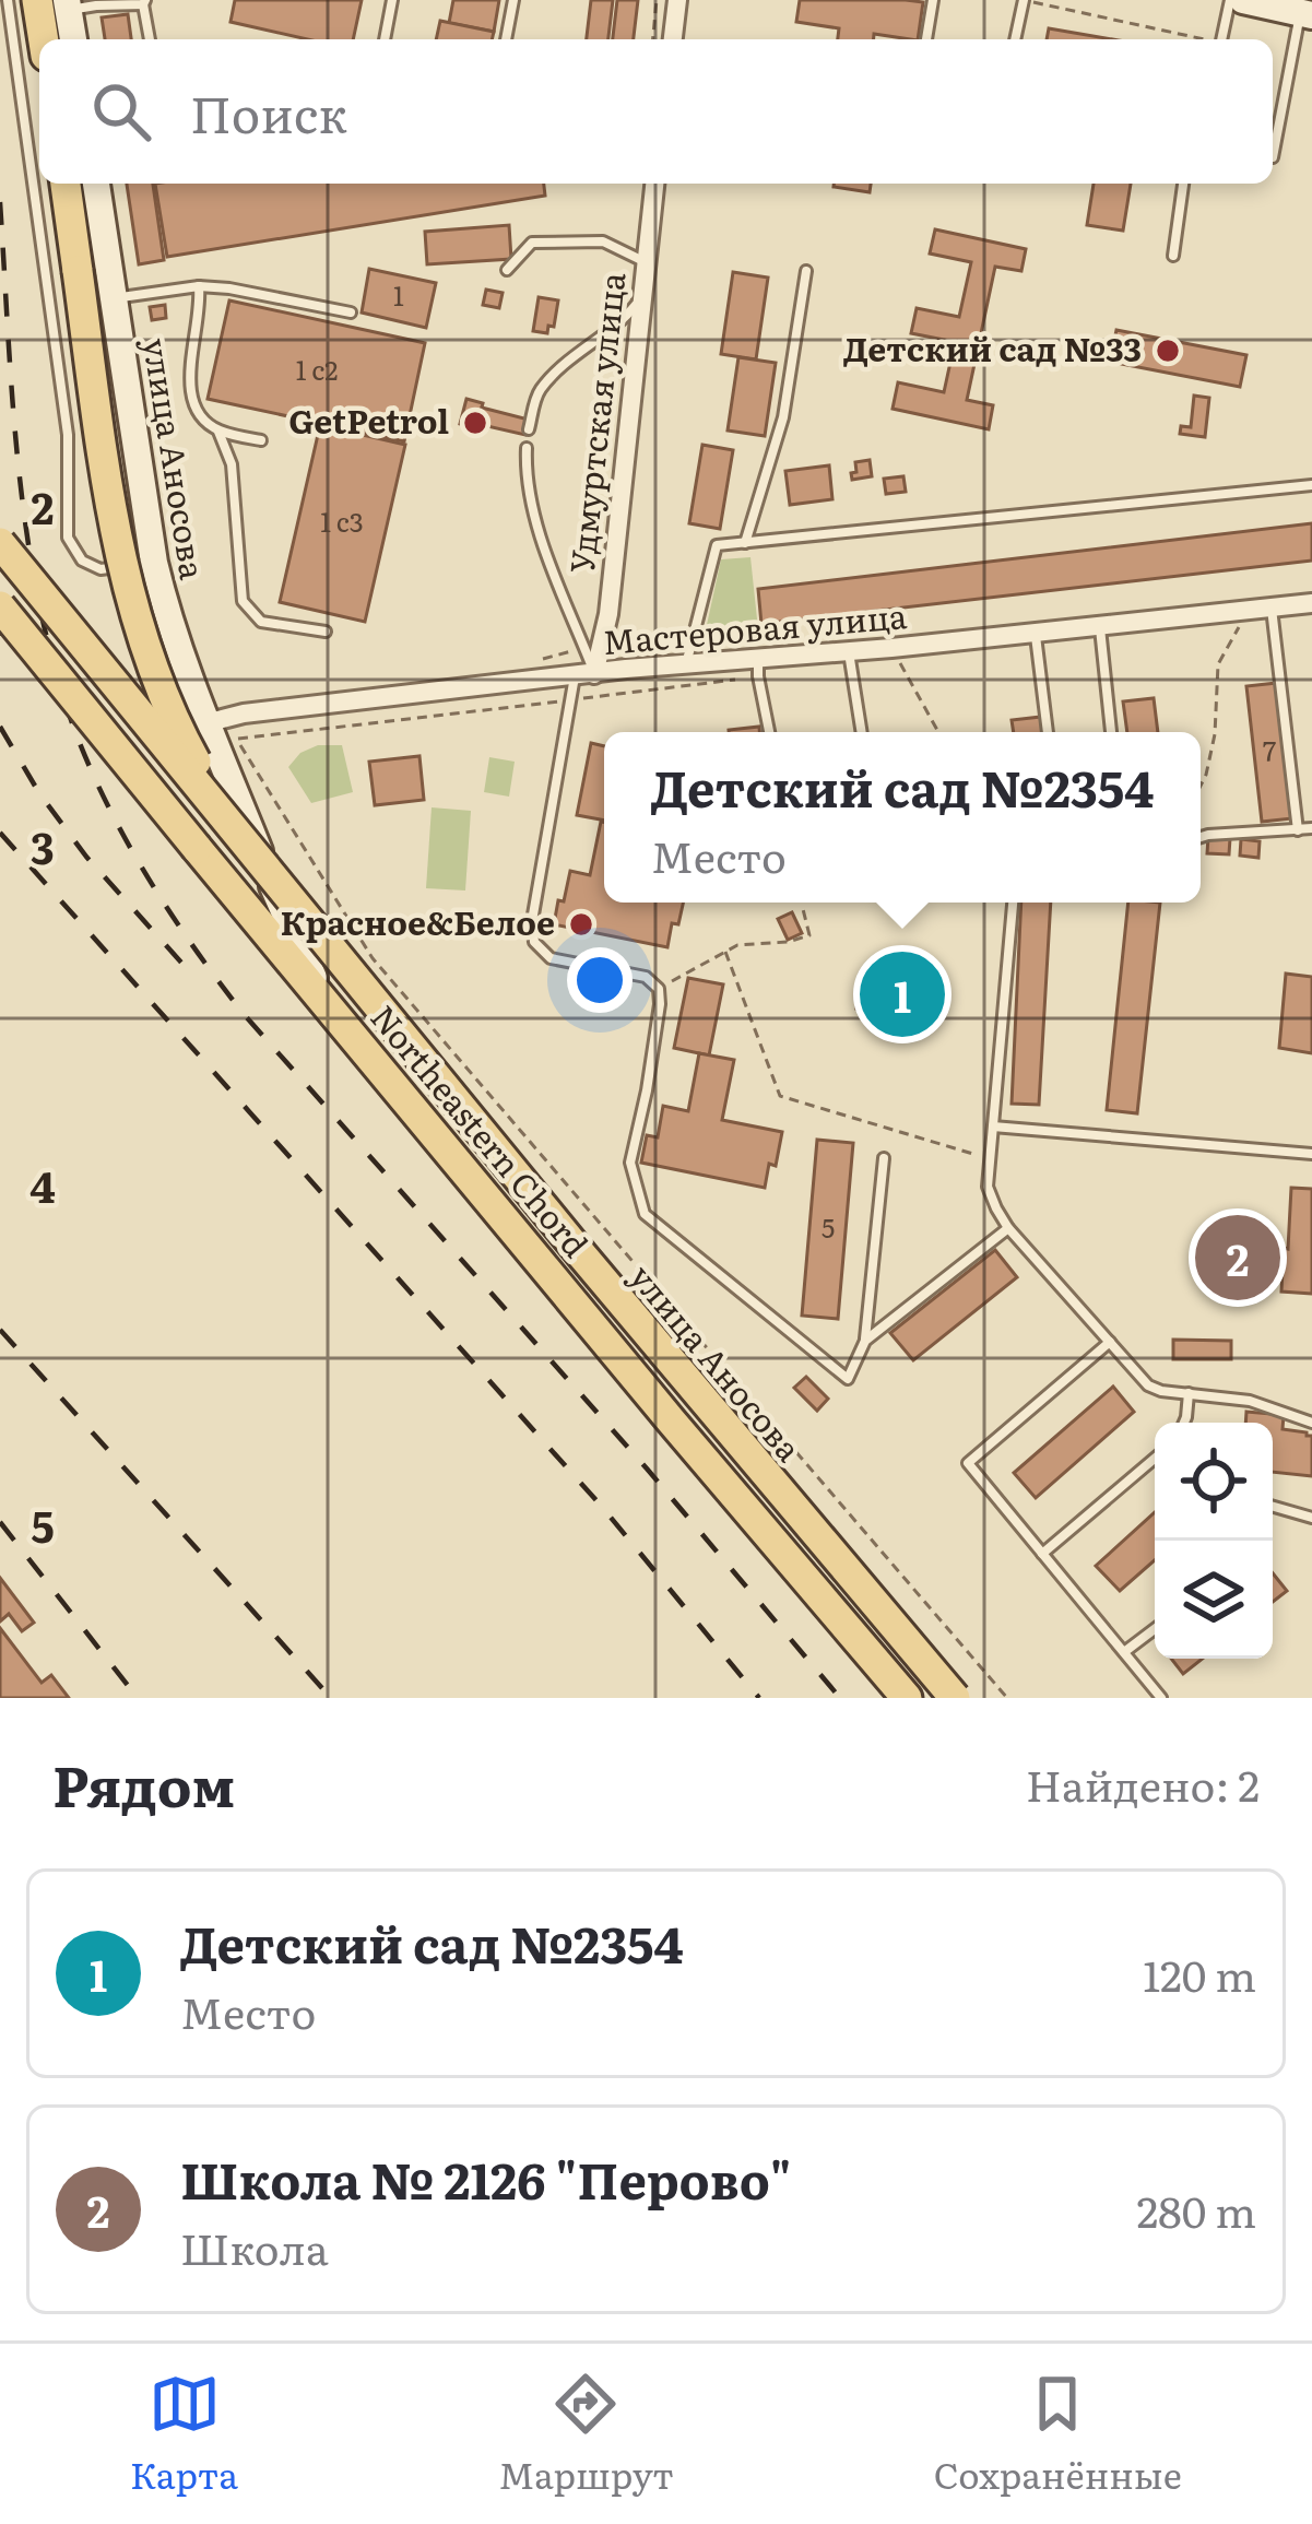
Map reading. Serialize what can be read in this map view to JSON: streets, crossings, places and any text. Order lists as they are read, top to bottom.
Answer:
{
  "streets": {
    "main road": ["Northeastern Chord"],
    "street": ["Удмуртская улица", "улица Аносова", "Мастеровая улица"]
  },
  "crossings": [
    ["Удмуртская улица", "Мастеровая улица"],
    ["улица Аносова", "Мастеровая улица"]
  ],
  "places": ["Детский сад №33", "GetPetrol", "Красное&Белое"],
  "house_numbers": [
    "1",
    "1 с2",
    "1 с3",
    "7",
    "5"
  ],
  "page": {
    "search": "Поиск",
    "popup": ["Детский сад №2354", "Место"],
    "pins": ["1", "2"],
    "heading": ["Рядом", "Найдено: 2"],
    "list": [
      {
        "mark": "1",
        "name": "Детский сад №2354",
        "note": "Место",
        "value": "120 m"
      },
      {
        "mark": "2",
        "name": "Школа № 2126 \"Перово\"",
        "note": "Школа",
        "value": "280 m"
      }
    ],
    "nav": ["Карта", "Маршрут", "Сохранённые"]
  },
  "grid": {
    "rows": [
      "2",
      "3",
      "4",
      "5"
    ]
  }
}
